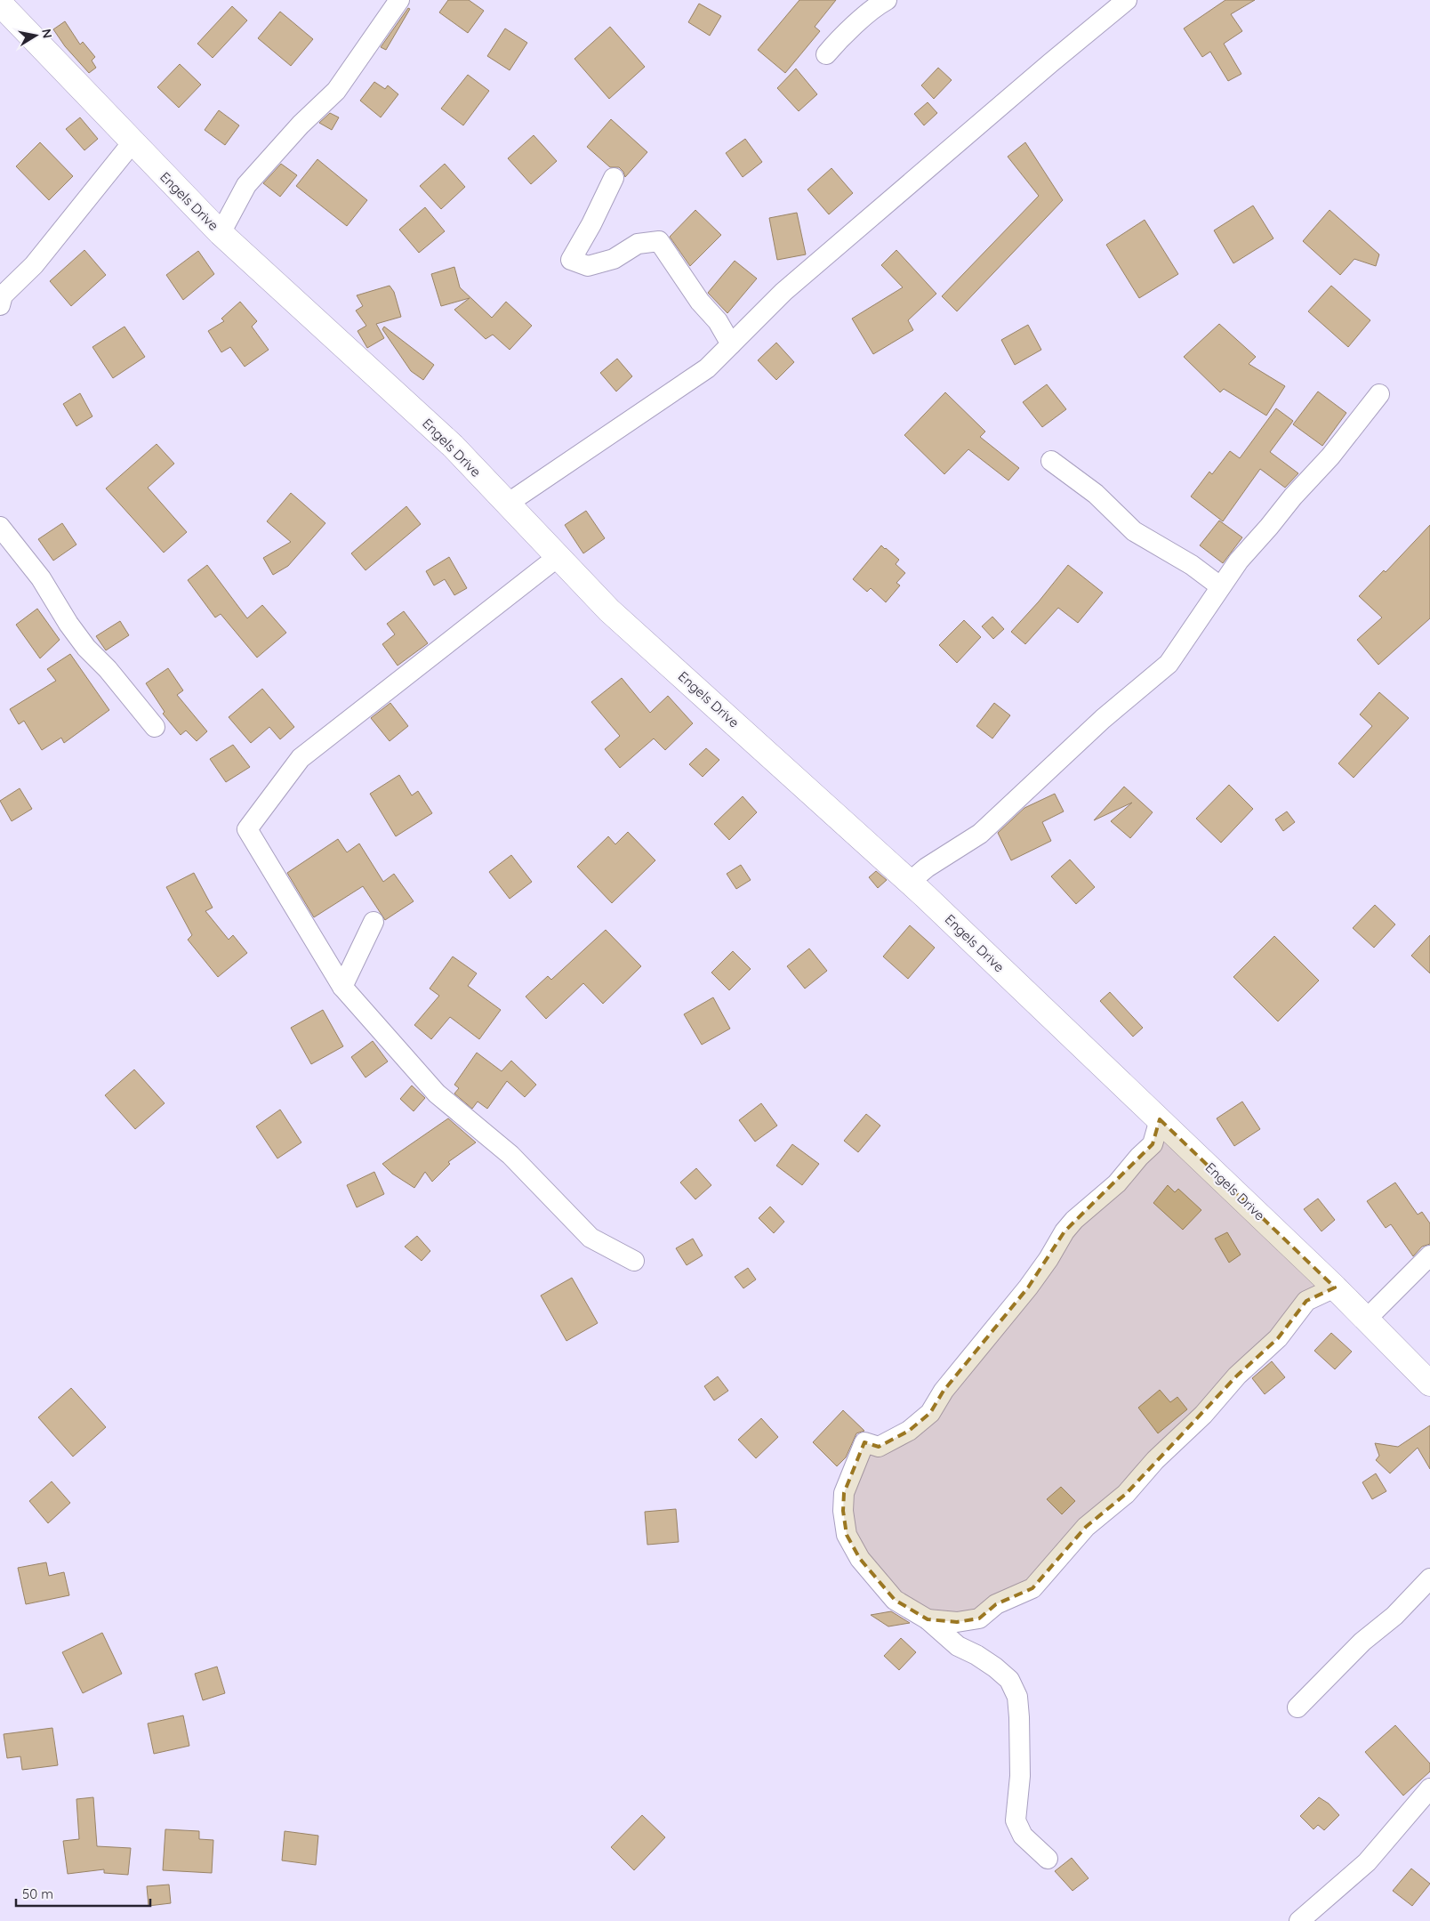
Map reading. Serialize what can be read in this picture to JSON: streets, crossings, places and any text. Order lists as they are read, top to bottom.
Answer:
{
  "streets": {
    "street": ["Engels Drive"]
  },
  "scale_bar": "50 m",
  "north": "right"
}
